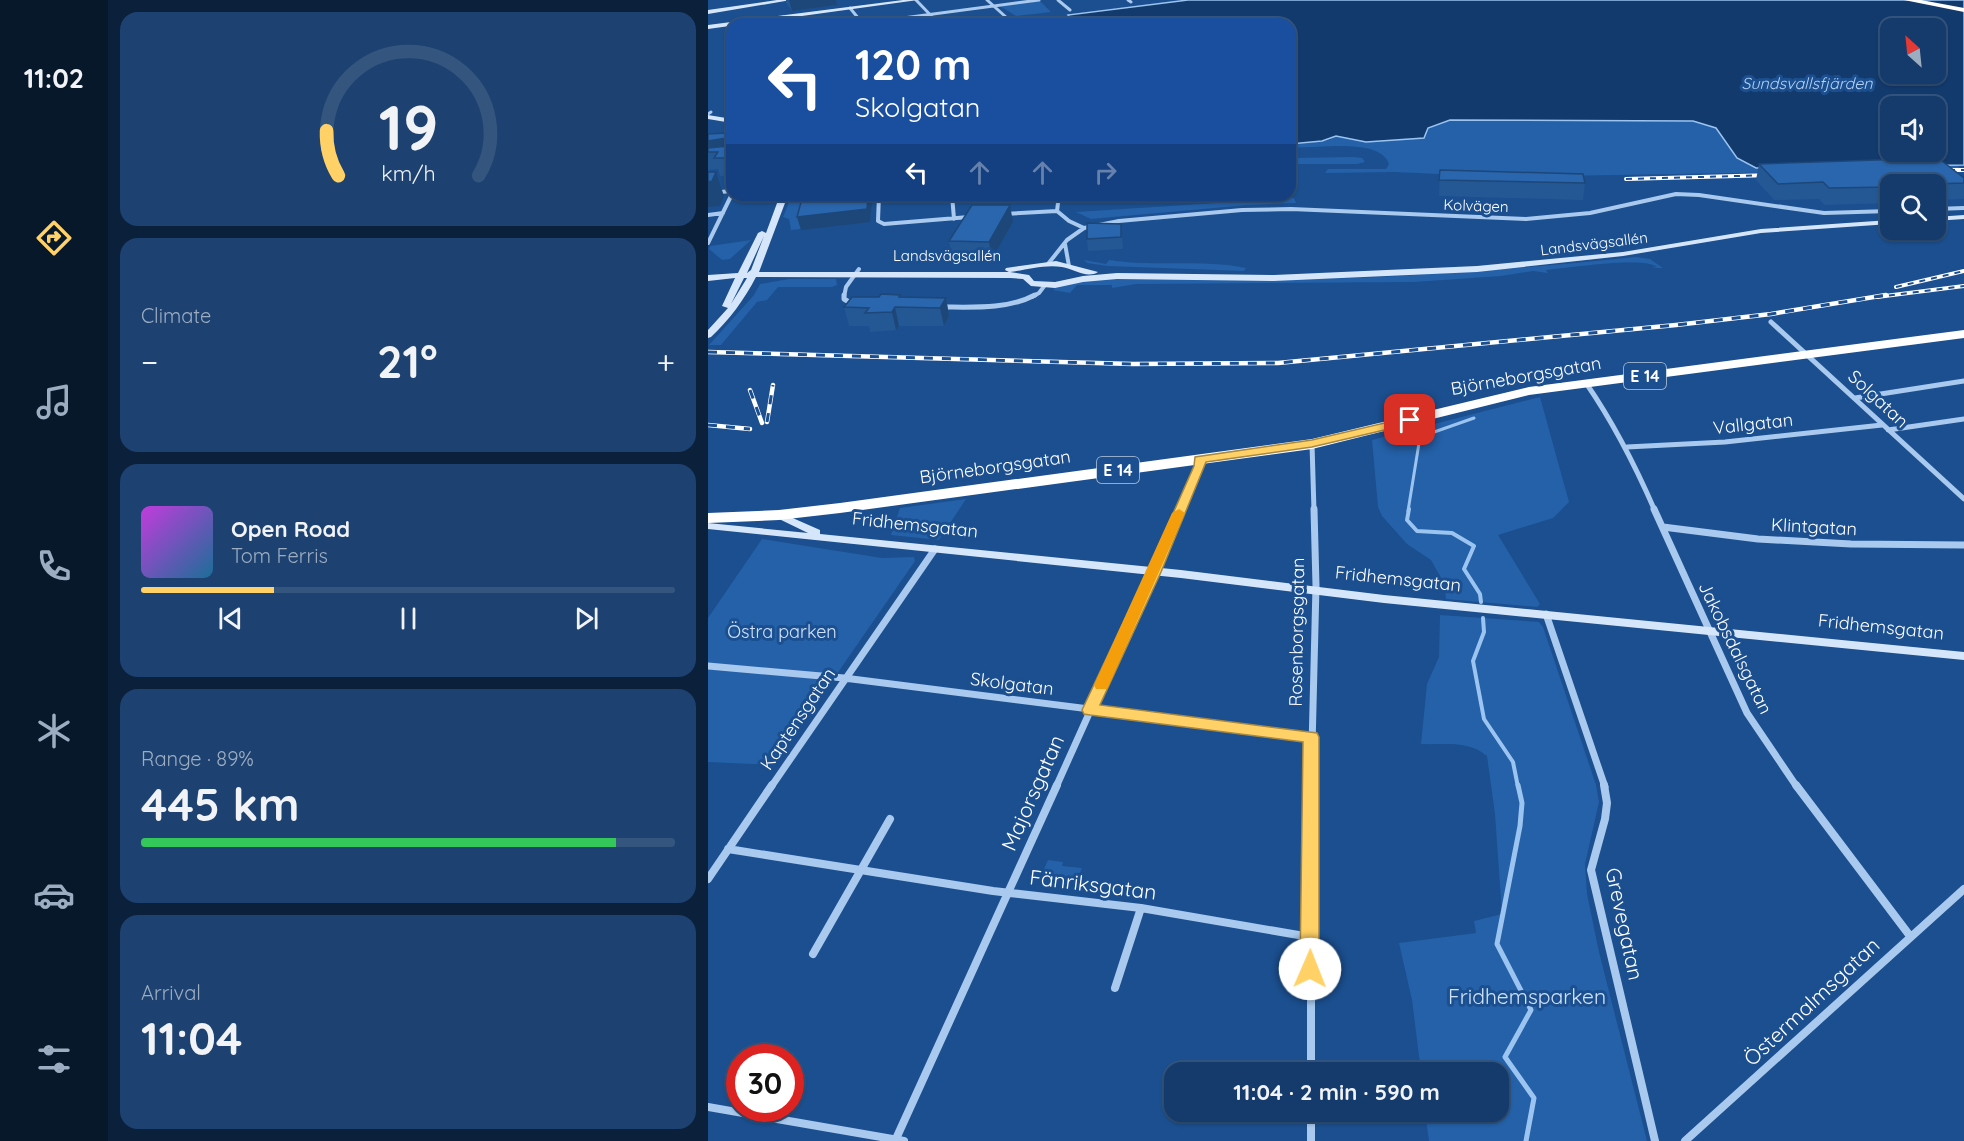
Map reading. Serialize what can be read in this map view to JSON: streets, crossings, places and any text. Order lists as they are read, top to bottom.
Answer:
{
  "streets": {
    "highway": ["Björneborgsgatan", "E 14", "Fridhemsgatan"],
    "main road": ["Landsvägsallén"],
    "street": [
      "Kolvägen",
      "Solgatan",
      "Vallgatan",
      "Klintgatan",
      "Rosenborgsgatan",
      "Jakobsdalsgatan",
      "Skolgatan",
      "Kaptensgatan",
      "Majorsgatan",
      "Fänriksgatan",
      "Grevegatan",
      "Östermalmsgatan"
    ]
  },
  "crossings": [
    ["Björneborgsgatan", "Solgatan"],
    ["Björneborgsgatan", "Fridhemsgatan"],
    ["Björneborgsgatan", "Rosenborgsgatan"],
    ["Björneborgsgatan", "Jakobsdalsgatan"],
    ["Björneborgsgatan", "Majorsgatan"],
    ["Solgatan", "Vallgatan"],
    ["Vallgatan", "Jakobsdalsgatan"],
    ["Fridhemsgatan", "Rosenborgsgatan"],
    ["Fridhemsgatan", "Jakobsdalsgatan"],
    ["Fridhemsgatan", "Kaptensgatan"],
    ["Fridhemsgatan", "Majorsgatan"],
    ["Fridhemsgatan", "Grevegatan"],
    ["Klintgatan", "Jakobsdalsgatan"],
    ["Rosenborgsgatan", "Skolgatan"],
    ["Rosenborgsgatan", "Fänriksgatan"],
    ["Jakobsdalsgatan", "Östermalmsgatan"],
    ["Skolgatan", "Kaptensgatan"],
    ["Skolgatan", "Majorsgatan"],
    ["Kaptensgatan", "Fänriksgatan"],
    ["Majorsgatan", "Fänriksgatan"]
  ],
  "water": ["Sundsvallsfjärden"],
  "parks": ["Östra parken", "Fridhemsparken"],
  "north": "top left",
  "page": {
    "tabs": "11:02",
    "turn": ["120 m", "Skolgatan"],
    "tile": [
      "Climate",
      ["Range · 89%", "445 km"],
      ["Arrival", "11:04"]
    ],
    "heat": ["−", "21°", "+"],
    "song": ["Open Road", "Tom Ferris"],
    "limit": "30",
    "trip": "11:04 · 2 min · 590 m",
    "gauge": ["19", "km/h"]
  }
}
